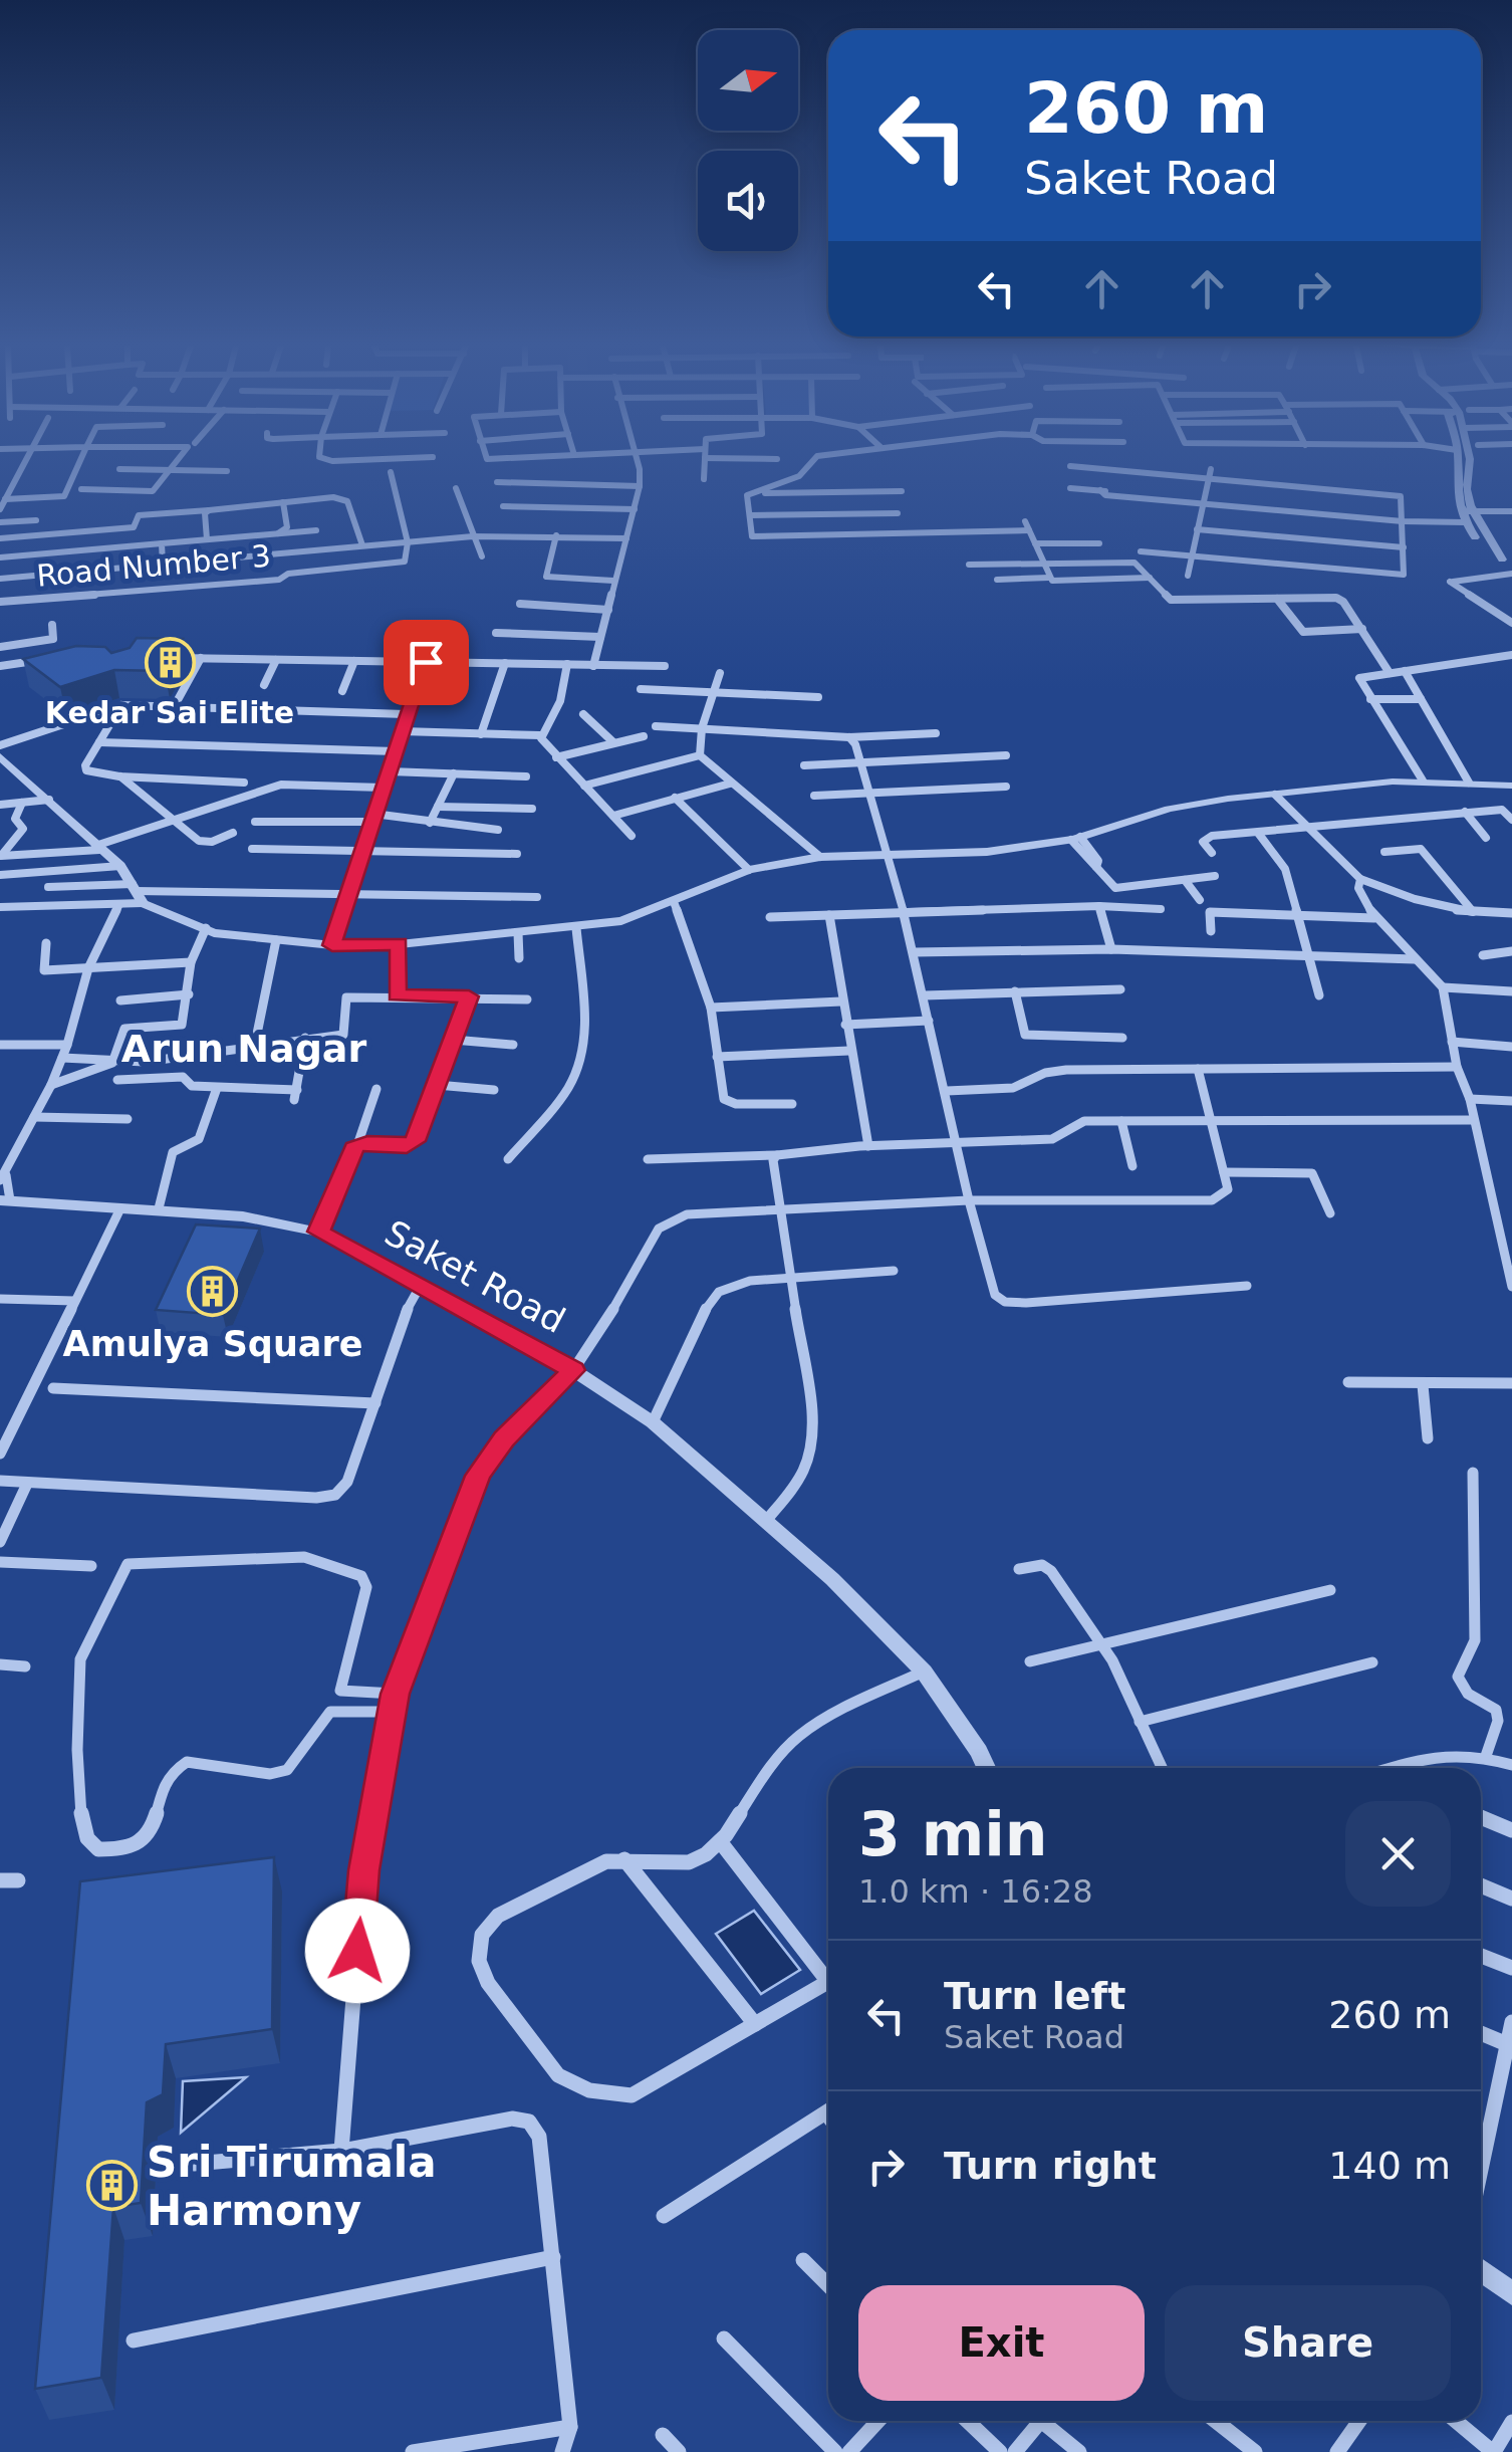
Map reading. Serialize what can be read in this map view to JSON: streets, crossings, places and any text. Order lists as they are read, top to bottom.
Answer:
{
  "streets": {
    "street": ["Road Number 3", "Saket Road"]
  },
  "districts": ["Arun Nagar"],
  "places": {
    "building": ["Kedar Sai Elite", "Amulya Square", "Sri Tirumala Harmony"]
  },
  "north": "right",
  "page": {
    "turn": ["260 m", "Saket Road"],
    "heading": ["3 min", "1.0 km · 16:28"],
    "list": [
      {
        "name": "Turn left",
        "note": "Saket Road",
        "value": "260 m"
      },
      {
        "name": "Turn right",
        "value": "140 m"
      }
    ],
    "buttons": ["Exit", "Share"]
  }
}
